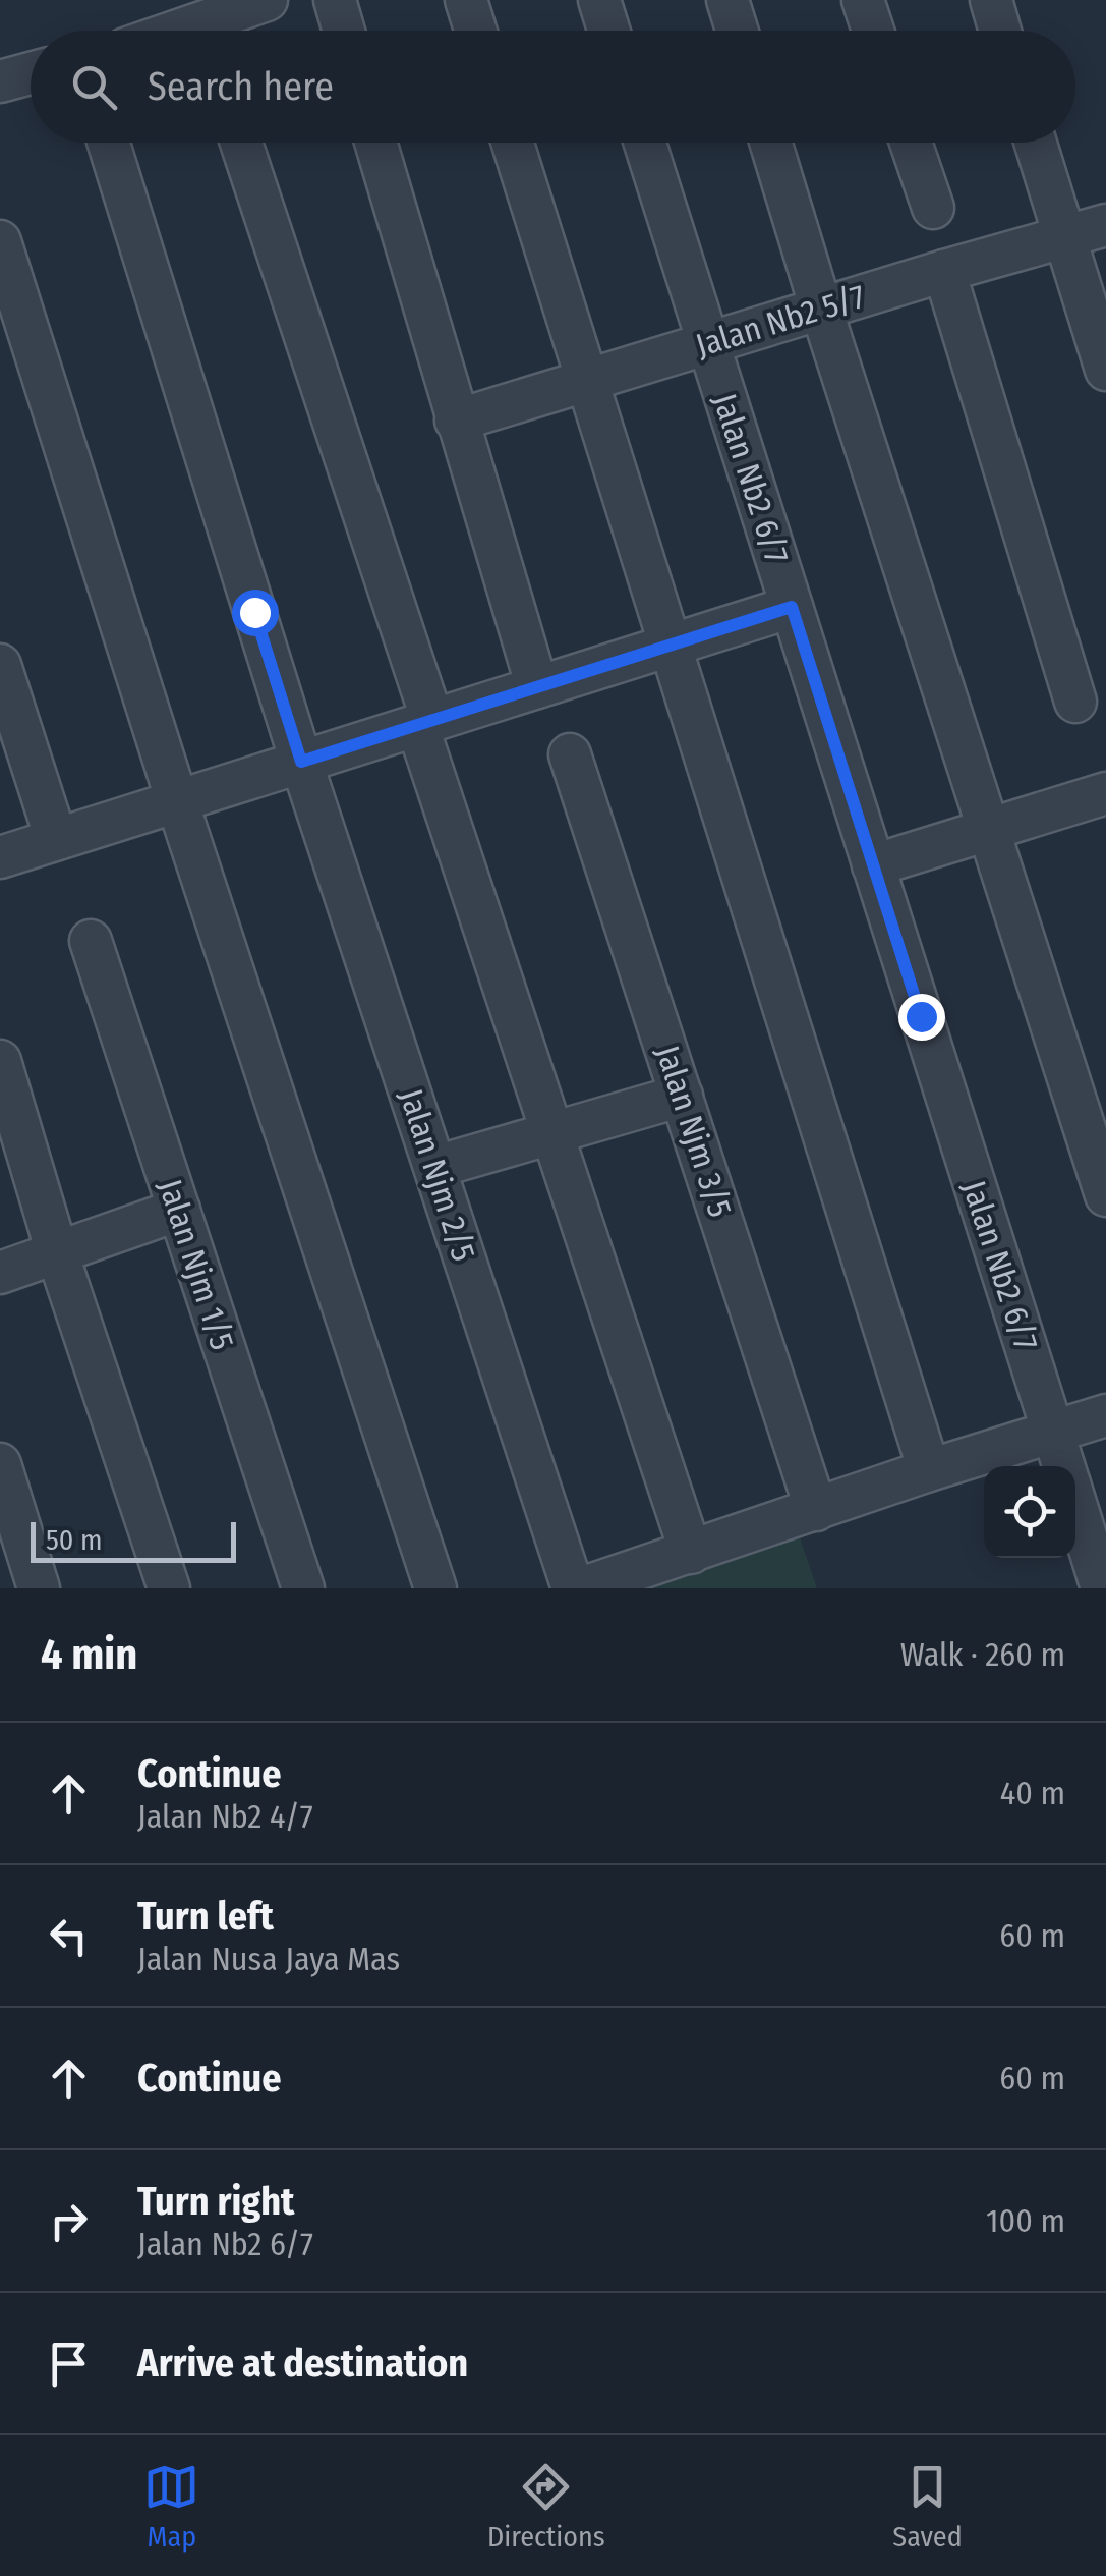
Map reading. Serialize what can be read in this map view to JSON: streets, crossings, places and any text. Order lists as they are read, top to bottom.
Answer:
{
  "streets": {
    "street": [
      "Jalan Nb2 5/7",
      "Jalan Nb2 6/7",
      "Jalan Njm 3/5",
      "Jalan Njm 2/5",
      "Jalan Njm 1/5"
    ]
  },
  "crossings": [
    ["Jalan Nb2 5/7", "Jalan Nb2 6/7"]
  ],
  "scale_bar": "50 m",
  "page": {
    "search": "Search here",
    "scale": "50 m",
    "heading": ["4 min", "Walk · 260 m"],
    "list": [
      ["Continue", "Jalan Nb2 4/7", "40 m"],
      ["Turn left", "Jalan Nusa Jaya Mas", "60 m"],
      ["Continue", "60 m"],
      ["Turn right", "Jalan Nb2 6/7", "100 m"],
      "Arrive at destination"
    ],
    "nav": ["Map", "Directions", "Saved"]
  }
}
